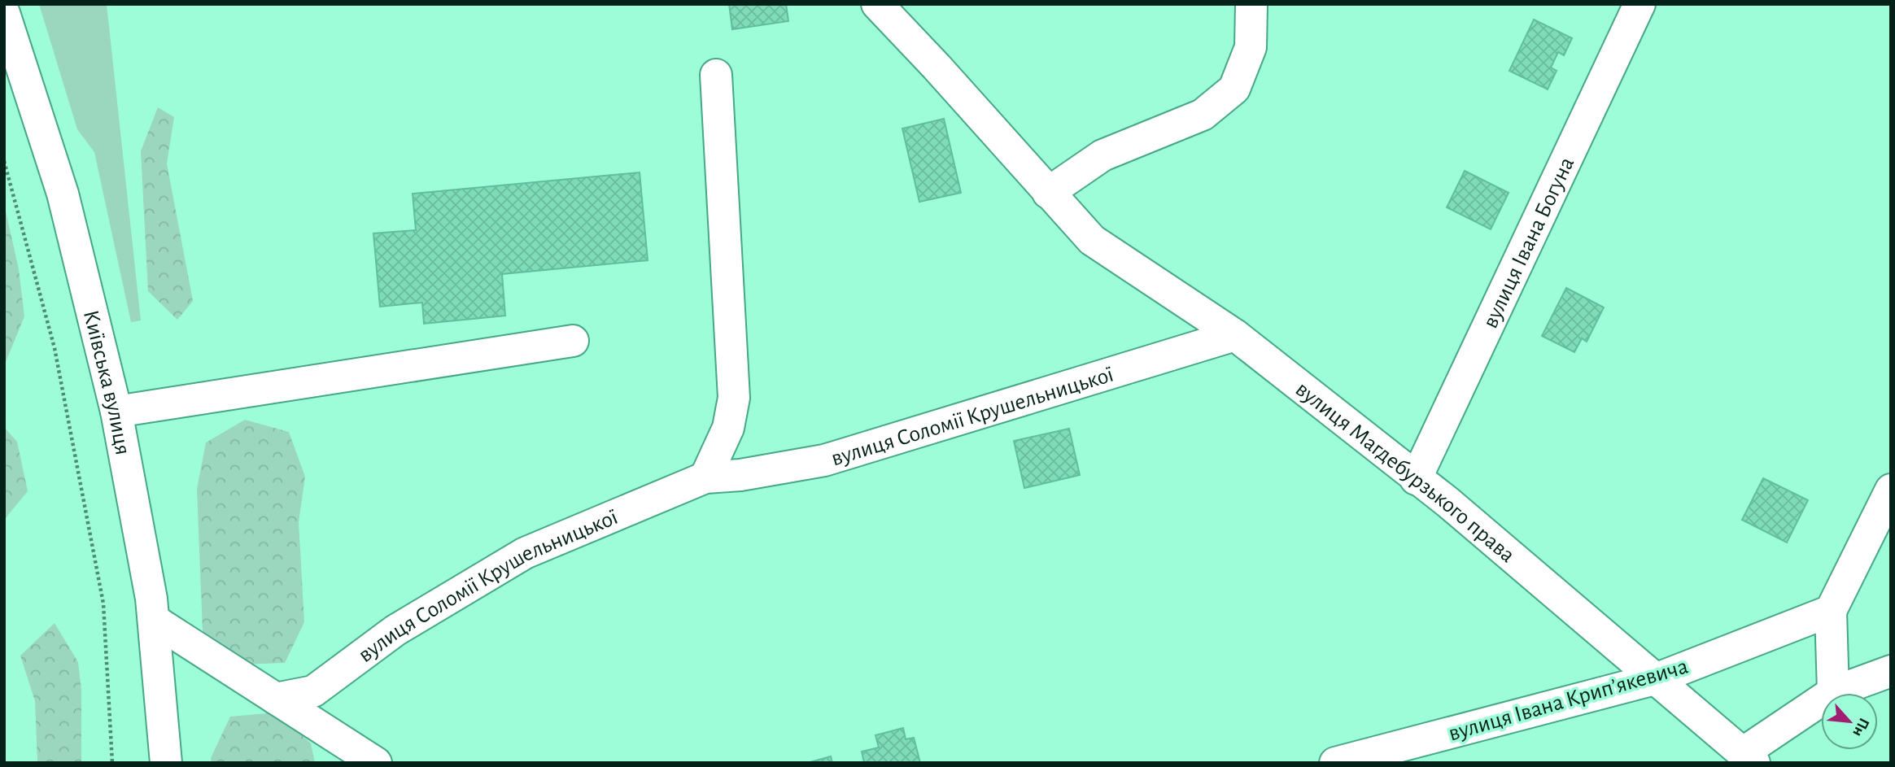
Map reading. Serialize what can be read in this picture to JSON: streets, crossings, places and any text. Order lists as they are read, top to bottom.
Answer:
{
  "streets": {
    "main road": [
      "вулиця Івана Богуна",
      "Київська вулиця",
      "вулиця Соломії Крушельницької",
      "вулиця Магдебурзького права",
      "вулиця Івана Крипʼякевича"
    ]
  },
  "crossings": [
    ["вулиця Івана Богуна", "вулиця Магдебурзького права"],
    ["вулиця Соломії Крушельницької", "вулиця Магдебурзького права"],
    ["вулиця Магдебурзького права", "вулиця Івана Крипʼякевича"]
  ],
  "north": "bottom right"
}
